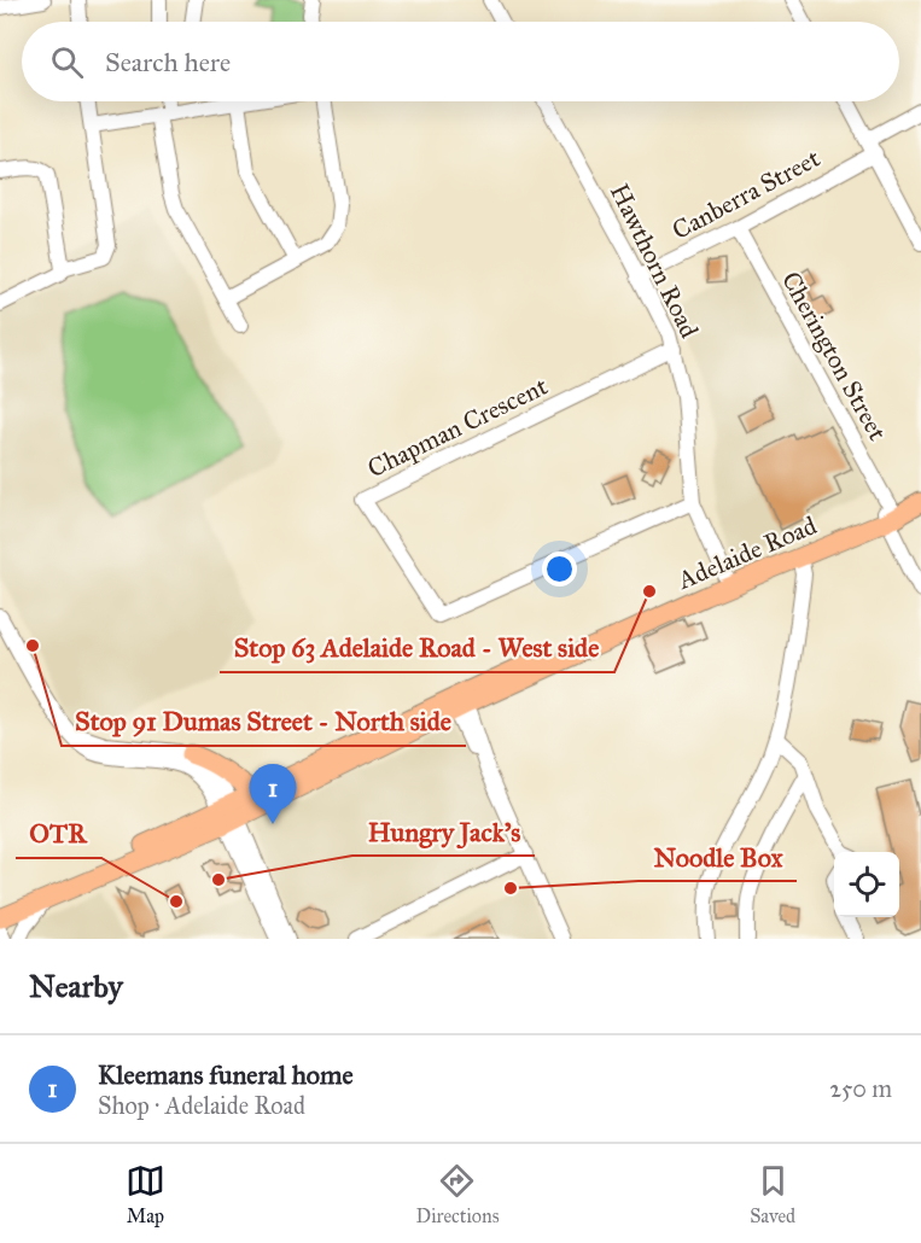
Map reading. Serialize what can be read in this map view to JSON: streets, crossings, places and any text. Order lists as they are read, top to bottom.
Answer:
{
  "streets": {
    "main road": ["Adelaide Road"],
    "street": [
      "Canberra Street",
      "Hawthorn Road",
      "Cherington Street",
      "Chapman Crescent"
    ]
  },
  "crossings": [
    ["Canberra Street", "Hawthorn Road"],
    ["Canberra Street", "Cherington Street"],
    ["Hawthorn Road", "Chapman Crescent"],
    ["Hawthorn Road", "Adelaide Road"],
    ["Cherington Street", "Adelaide Road"]
  ],
  "places": [
    "Stop 63 Adelaide Road - West side",
    "Stop 91 Dumas Street - North side",
    "Hungry Jack's",
    "Noodle Box",
    "OTR"
  ],
  "page": {
    "search": "Search here",
    "pins": "1",
    "heading": "Nearby",
    "list": [
      {
        "mark": "1",
        "name": "Kleemans funeral home",
        "note": "Shop · Adelaide Road",
        "value": "250 m"
      }
    ],
    "nav": ["Map", "Directions", "Saved"]
  }
}
